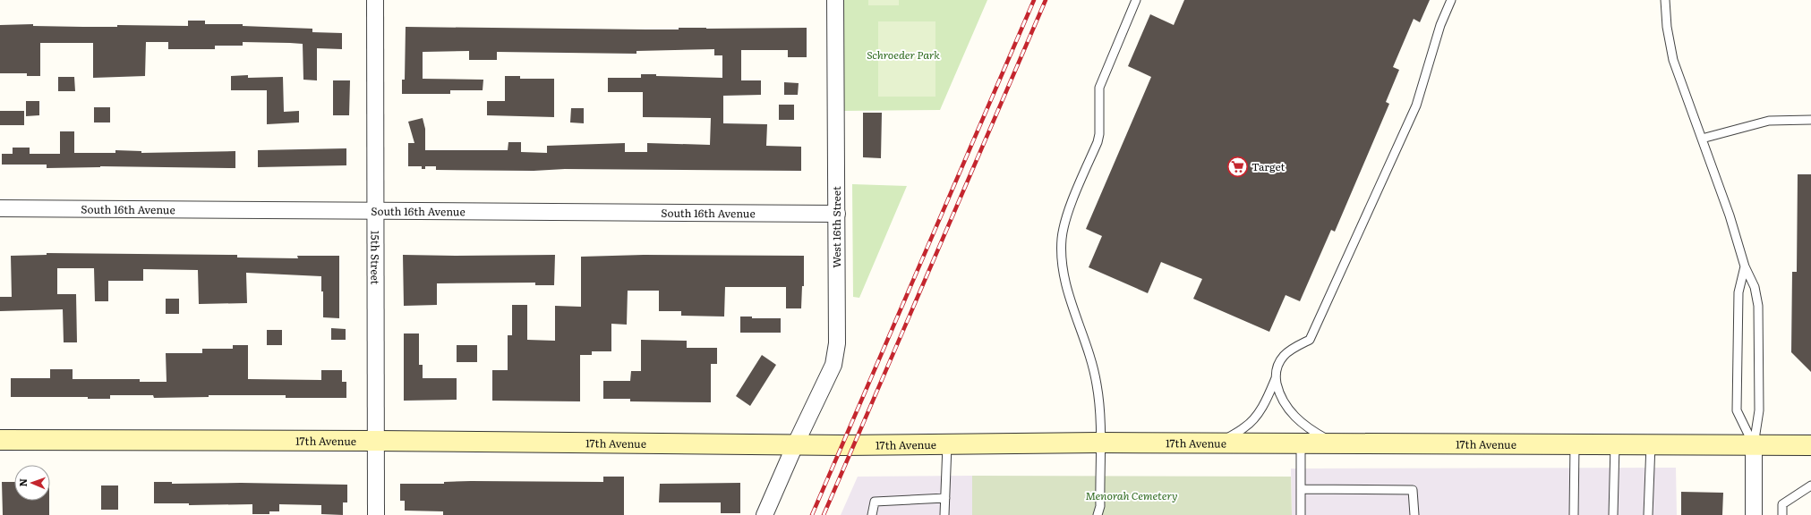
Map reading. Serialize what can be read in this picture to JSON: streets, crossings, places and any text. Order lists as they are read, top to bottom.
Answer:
{
  "streets": {
    "street": [
      "South 16th Avenue",
      "West 16th Street",
      "15th Street",
      "17th Avenue"
    ]
  },
  "crossings": [
    ["South 16th Avenue", "West 16th Street"],
    ["South 16th Avenue", "15th Street"],
    ["West 16th Street", "17th Avenue"],
    ["15th Street", "17th Avenue"]
  ],
  "parks": ["Schroeder Park", "Menorah Cemetery"],
  "places": {
    "supermarket": ["Target"]
  },
  "north": "left"
}
